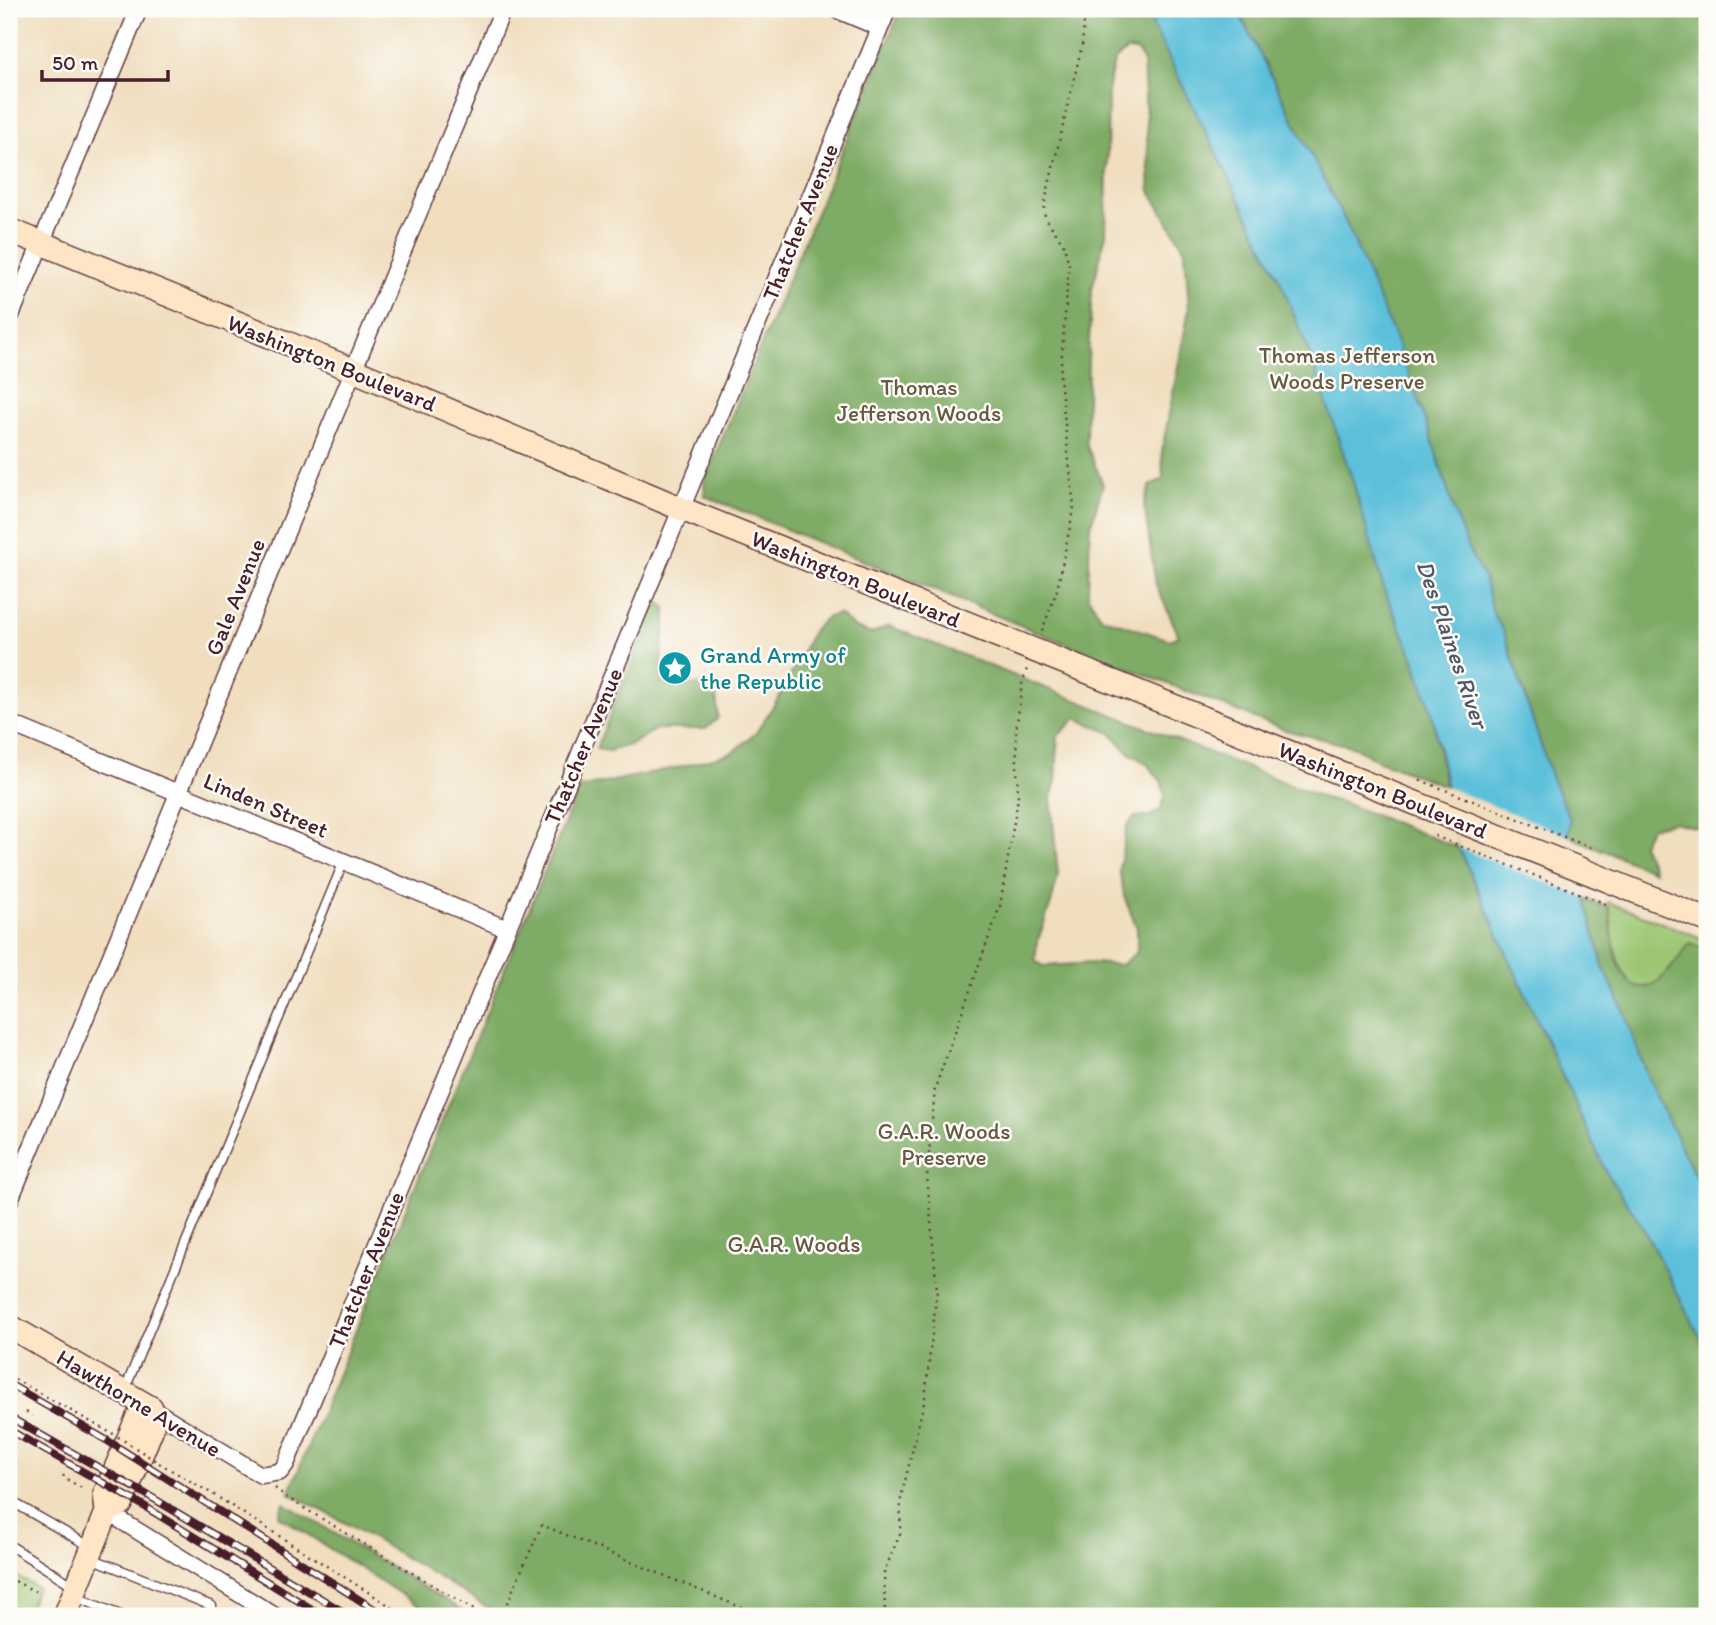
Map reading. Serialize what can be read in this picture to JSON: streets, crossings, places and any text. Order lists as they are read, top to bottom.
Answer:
{
  "streets": {
    "street": [
      "Thatcher Avenue",
      "Washington Boulevard",
      "Gale Avenue",
      "Linden Street",
      "Hawthorne Avenue"
    ]
  },
  "crossings": [
    ["Thatcher Avenue", "Washington Boulevard"],
    ["Thatcher Avenue", "Linden Street"],
    ["Thatcher Avenue", "Hawthorne Avenue"],
    ["Washington Boulevard", "Gale Avenue"],
    ["Gale Avenue", "Linden Street"]
  ],
  "water": ["Des Plaines River"],
  "parks": [
    "Thomas Jefferson Woods Preserve",
    "Thomas Jefferson Woods",
    "G.A.R. Woods Preserve",
    "G.A.R. Woods"
  ],
  "places": {
    "place": ["Grand Army of the Republic"]
  },
  "scale_bar": "50 m"
}
